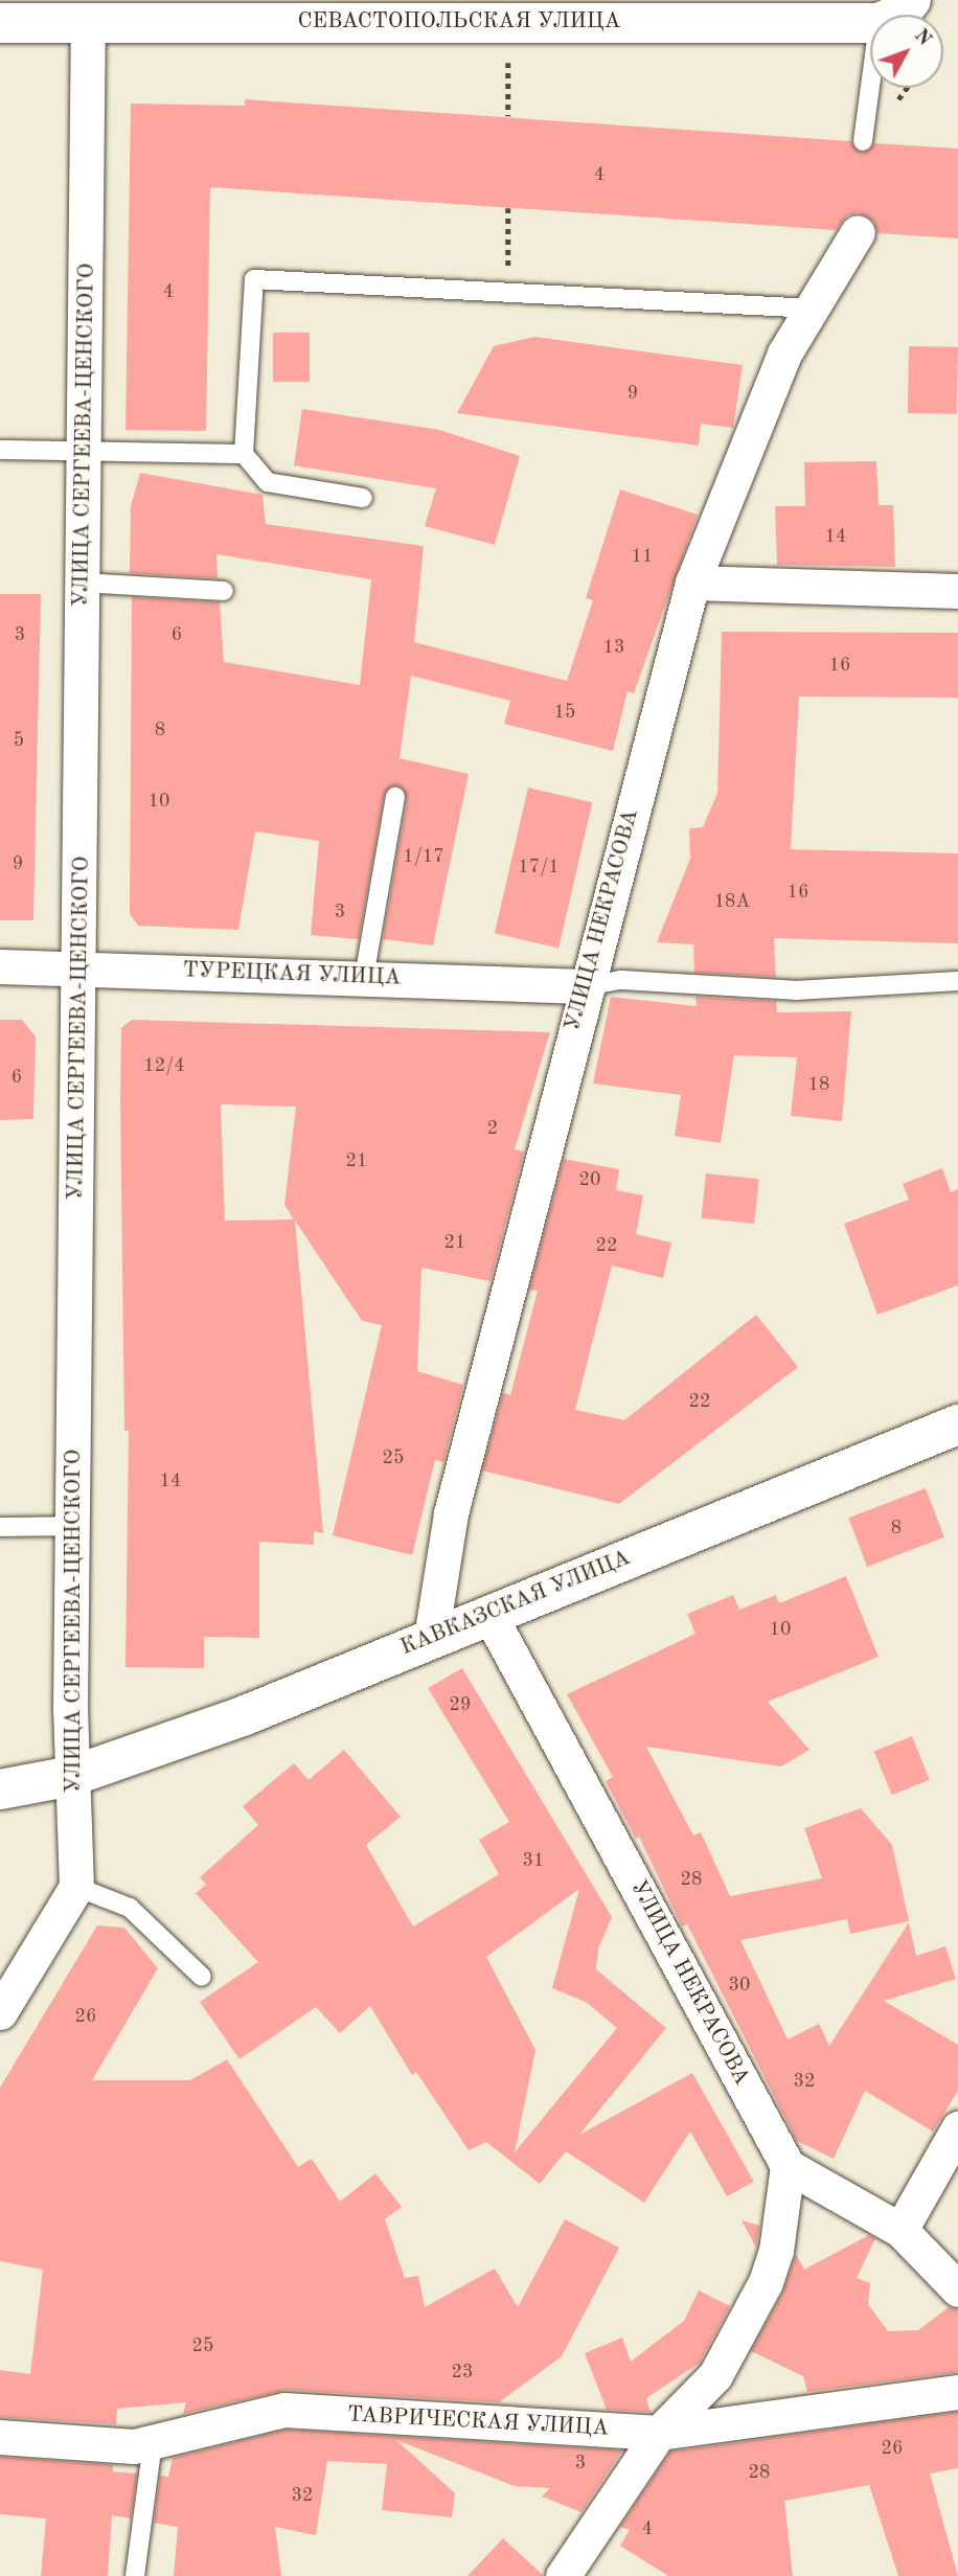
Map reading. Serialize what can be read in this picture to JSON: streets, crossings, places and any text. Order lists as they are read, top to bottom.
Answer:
{
  "streets": {
    "main road": ["СЕВАСТОПОЛЬСКАЯ УЛИЦА", "КАВКАЗСКАЯ УЛИЦА"],
    "street": [
      "УЛИЦА СЕРГЕЕВА-ЦЕНСКОГО",
      "УЛИЦА НЕКРАСОВА",
      "ТУРЕЦКАЯ УЛИЦА",
      "ТАВРИЧЕСКАЯ УЛИЦА"
    ]
  },
  "crossings": [
    ["СЕВАСТОПОЛЬСКАЯ УЛИЦА", "УЛИЦА СЕРГЕЕВА-ЦЕНСКОГО"],
    ["УЛИЦА СЕРГЕЕВА-ЦЕНСКОГО", "ТУРЕЦКАЯ УЛИЦА"],
    ["УЛИЦА СЕРГЕЕВА-ЦЕНСКОГО", "КАВКАЗСКАЯ УЛИЦА"],
    ["УЛИЦА НЕКРАСОВА", "ТУРЕЦКАЯ УЛИЦА"],
    ["УЛИЦА НЕКРАСОВА", "КАВКАЗСКАЯ УЛИЦА"]
  ],
  "house_numbers": [
    "4",
    "4",
    "9",
    "14",
    "11",
    "3",
    "6",
    "13",
    "16",
    "15",
    "8",
    "5",
    "10",
    "1/17",
    "9",
    "17/1",
    "16",
    "18А",
    "3",
    "12/4",
    "6",
    "18",
    "2",
    "21",
    "20",
    "21",
    "22",
    "22",
    "25",
    "14",
    "8",
    "10",
    "29",
    "31",
    "28",
    "30",
    "26",
    "32",
    "25",
    "23",
    "26",
    "3",
    "28",
    "32",
    "4"
  ],
  "north": "top right"
}
